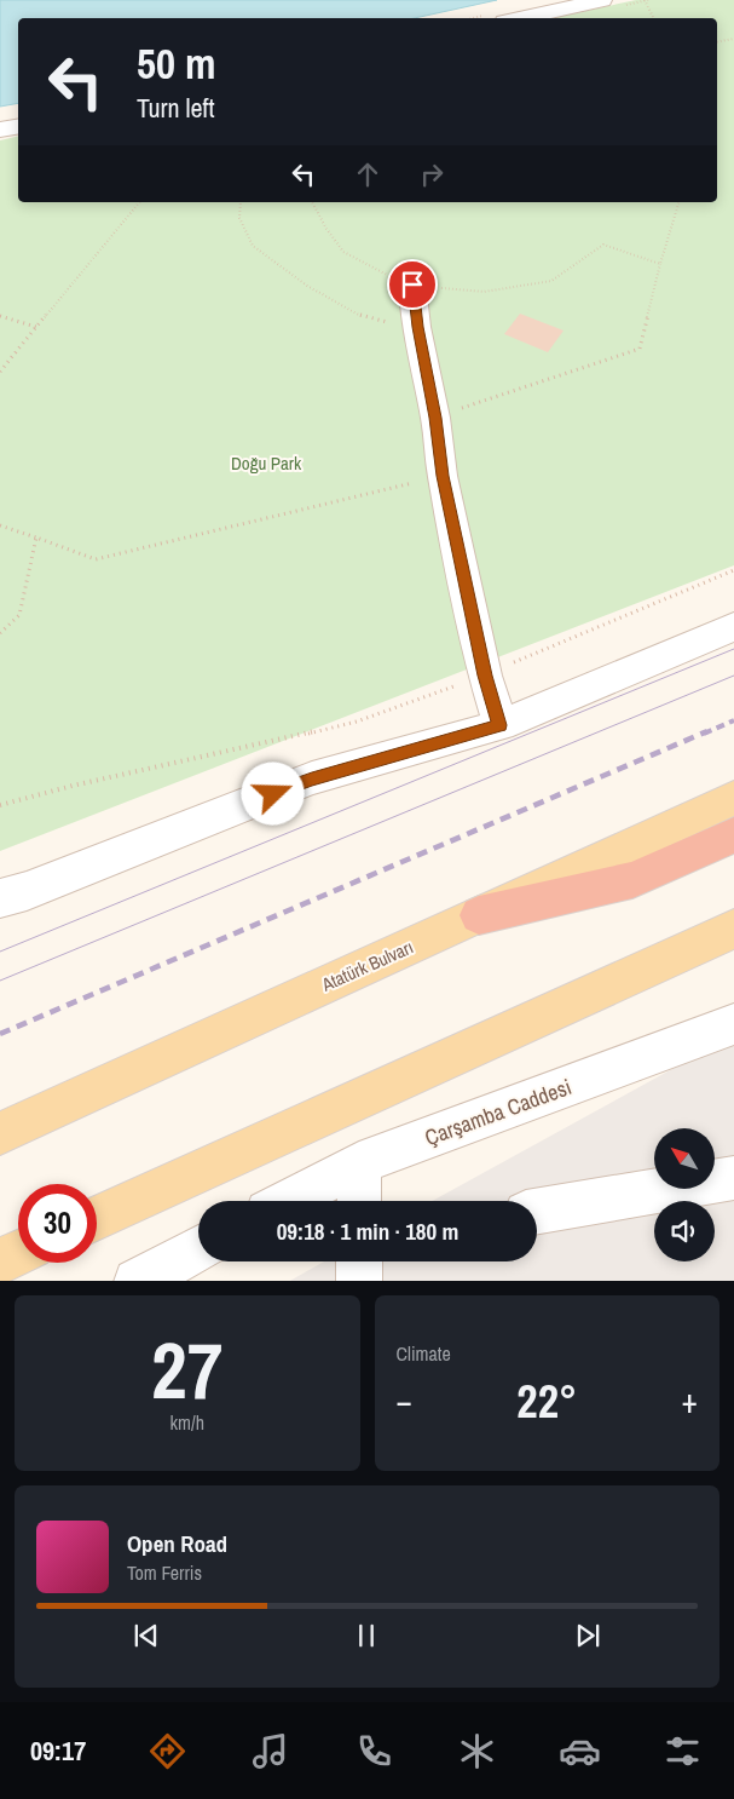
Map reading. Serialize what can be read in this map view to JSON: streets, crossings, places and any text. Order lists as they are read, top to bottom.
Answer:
{
  "streets": {
    "main road": ["Atatürk Bulvarı"],
    "street": ["Çarşamba Caddesi"]
  },
  "parks": ["Doğu Park"],
  "north": "top left",
  "page": {
    "turn": ["50 m", "Turn left"],
    "limit": "30",
    "trip": "09:18 · 1 min · 180 m",
    "tile": [
      ["27", "km/h"],
      "Climate"
    ],
    "heat": ["−", "22°", "+"],
    "song": ["Open Road", "Tom Ferris"],
    "tabs": "09:17"
  }
}
